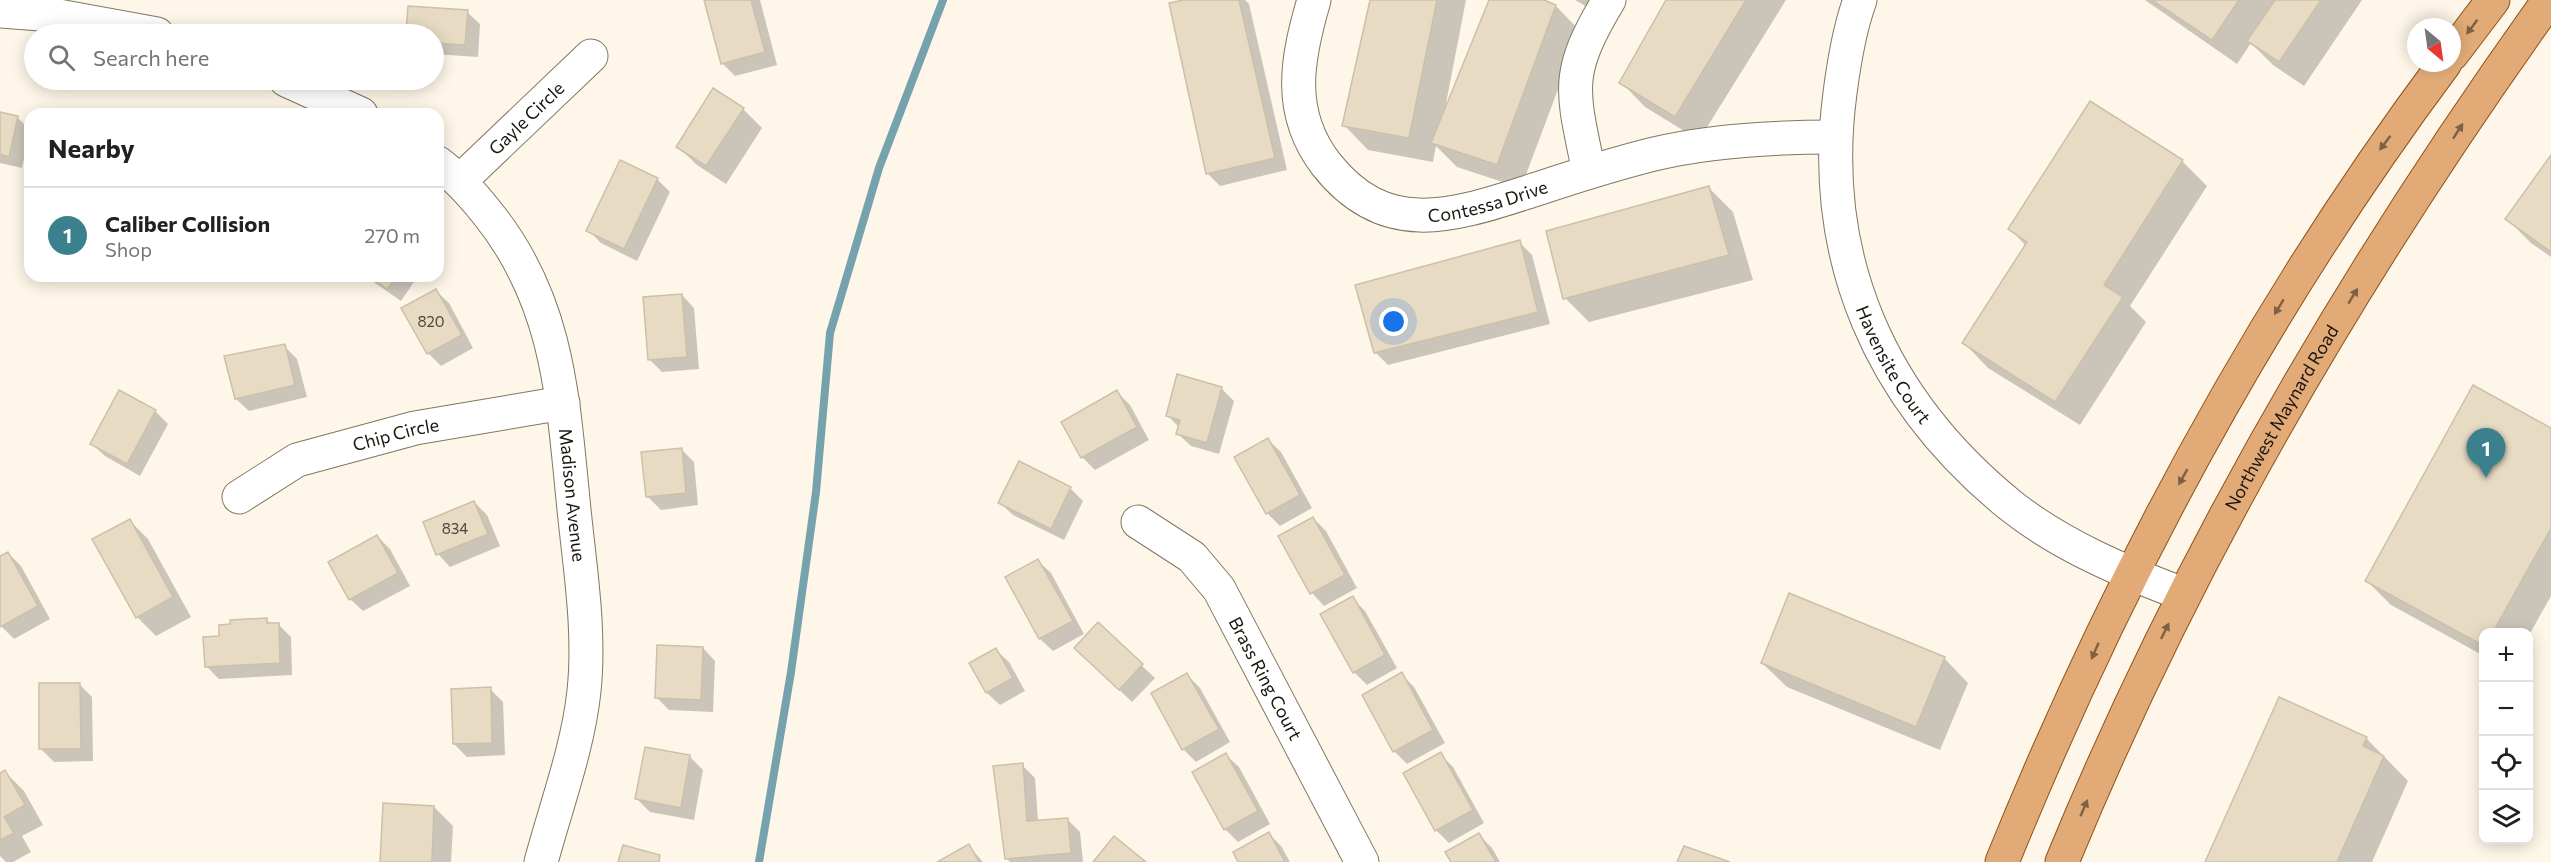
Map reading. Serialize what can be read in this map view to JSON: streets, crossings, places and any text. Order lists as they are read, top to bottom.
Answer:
{
  "streets": {
    "main road": ["Northwest Maynard Road"],
    "street": [
      "Gayle Circle",
      "Contessa Drive",
      "Havensite Court",
      "Chip Circle",
      "Madison Avenue",
      "Brass Ring Court"
    ]
  },
  "crossings": [
    ["Gayle Circle", "Madison Avenue"],
    ["Contessa Drive", "Havensite Court"],
    ["Havensite Court", "Northwest Maynard Road"],
    ["Chip Circle", "Madison Avenue"]
  ],
  "house_numbers": ["820", "834"],
  "north": "bottom right",
  "page": {
    "search": "Search here",
    "heading": "Nearby",
    "list": [
      {
        "mark": "1",
        "name": "Caliber Collision",
        "note": "Shop",
        "value": "270 m"
      }
    ],
    "pins": "1",
    "map_buttons": ["+", "−"]
  }
}
